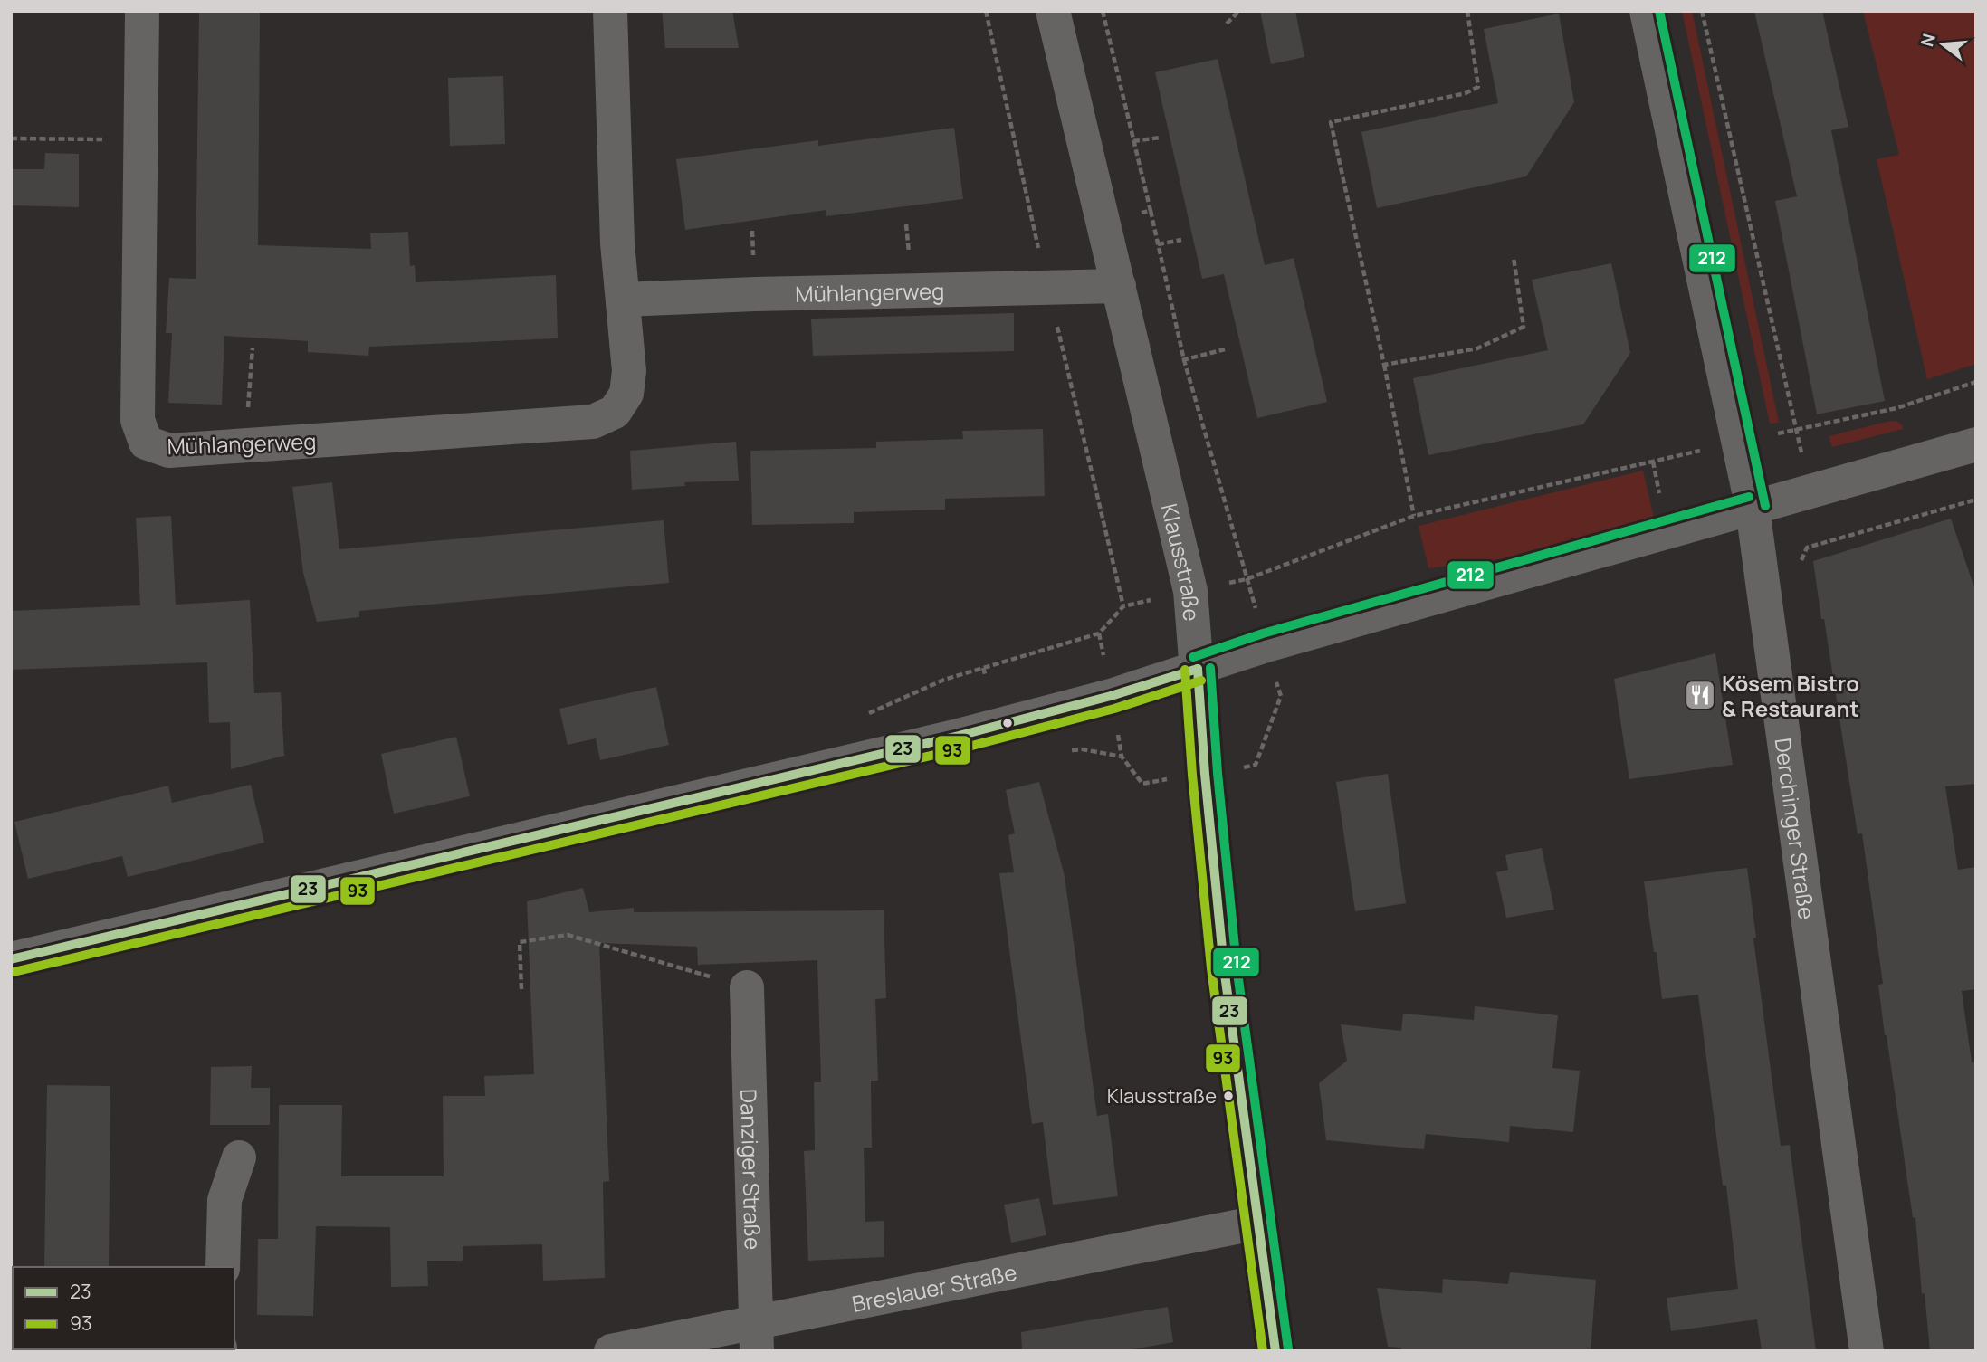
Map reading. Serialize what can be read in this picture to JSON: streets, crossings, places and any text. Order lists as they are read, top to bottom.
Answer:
{
  "streets": {
    "street": [
      "Mühlangerweg",
      "Klausstraße",
      "Derchinger Straße",
      "Danziger Straße",
      "Breslauer Straße"
    ]
  },
  "crossings": [
    ["Mühlangerweg", "Klausstraße"],
    ["Klausstraße", "Breslauer Straße"],
    ["Danziger Straße", "Breslauer Straße"]
  ],
  "places": {
    "restaurant": ["Kösem Bistro & Restaurant"],
    "other": ["Klausstraße"]
  },
  "lines": ["transit line 212", "transit line 23", "transit line 93"],
  "legend": ["23", "93"],
  "north": "left"
}
